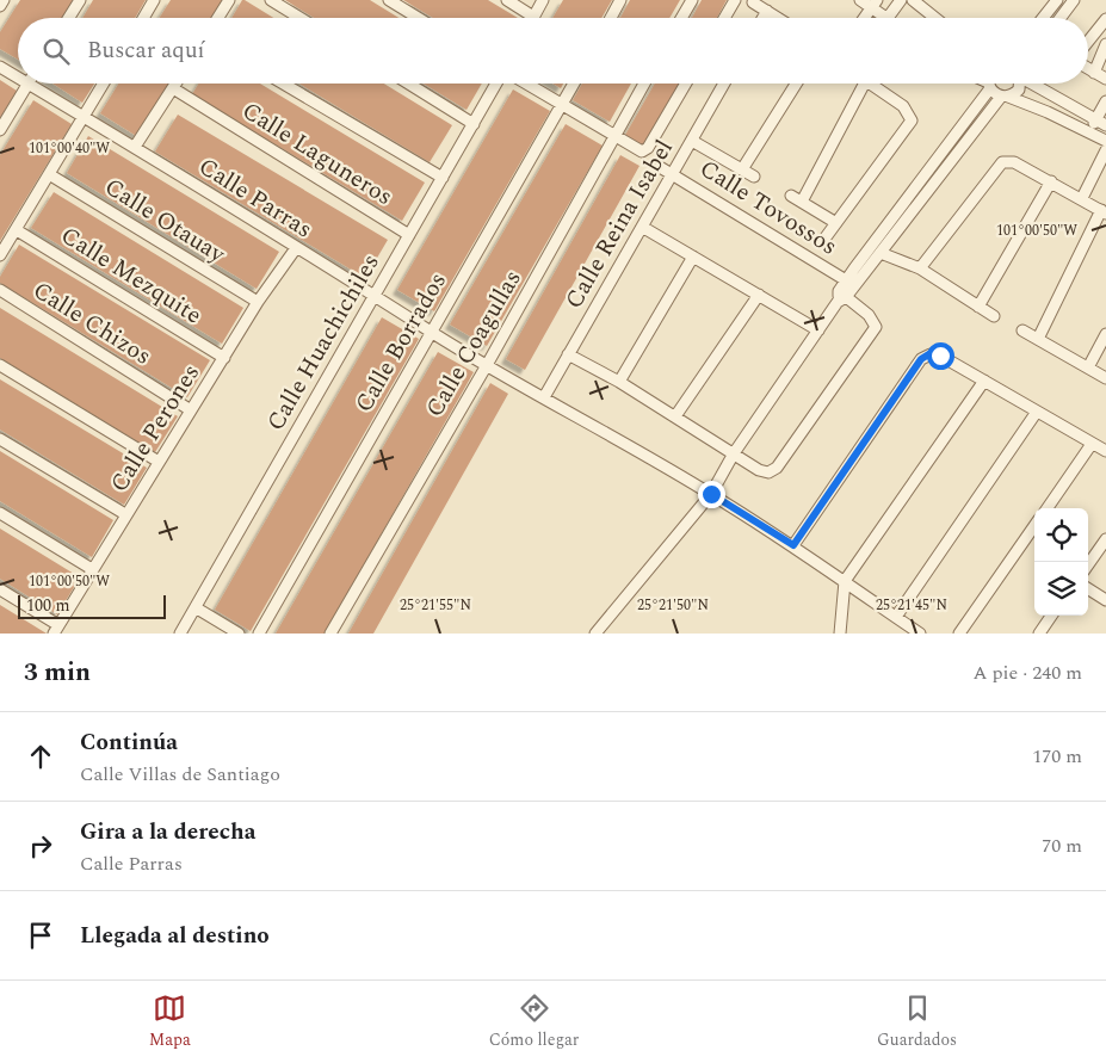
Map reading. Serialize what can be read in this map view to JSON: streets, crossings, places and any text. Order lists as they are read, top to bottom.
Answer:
{
  "streets": {
    "street": [
      "Calle Laguneros",
      "Calle Parras",
      "Calle Tovossos",
      "Calle Otauay",
      "Calle Reina Isabel",
      "Calle Mezquite",
      "Calle Chizos",
      "Calle Huachichiles",
      "Calle Borrados",
      "Calle Coagullas",
      "Calle Perones"
    ]
  },
  "crossings": [
    ["Calle Laguneros", "Calle Huachichiles"],
    ["Calle Parras", "Calle Reina Isabel"],
    ["Calle Parras", "Calle Huachichiles"],
    ["Calle Parras", "Calle Borrados"],
    ["Calle Parras", "Calle Coagullas"],
    ["Calle Parras", "Calle Perones"],
    ["Calle Tovossos", "Calle Reina Isabel"],
    ["Calle Otauay", "Calle Perones"],
    ["Calle Mezquite", "Calle Perones"],
    ["Calle Chizos", "Calle Perones"]
  ],
  "scale_bar": "100 m",
  "page": {
    "search": "Buscar aquí",
    "scale": "100 m",
    "heading": ["3 min", "A pie · 240 m"],
    "list": [
      ["Continúa", "Calle Villas de Santiago", "170 m"],
      ["Gira a la derecha", "Calle Parras", "70 m"],
      "Llegada al destino"
    ],
    "nav": ["Mapa", "Cómo llegar", "Guardados"]
  },
  "coordinates": [
    "101°00'40\"W",
    "101°00'50\"W",
    "25°21'55\"N",
    "25°21'50\"N",
    "25°21'45\"N"
  ]
}
